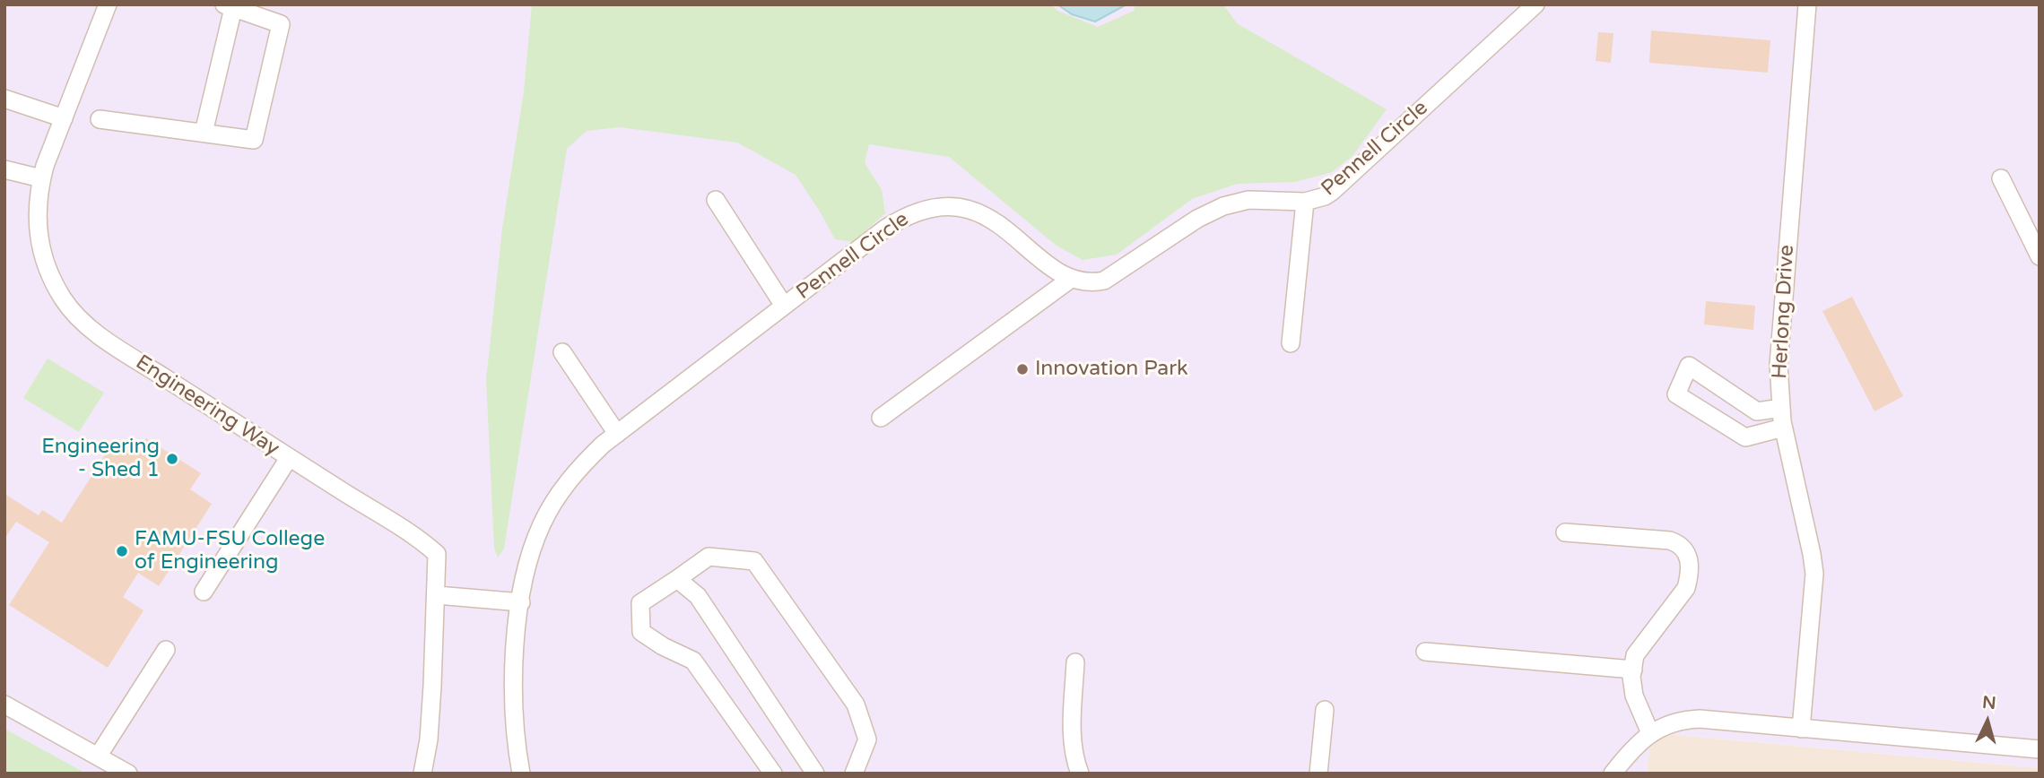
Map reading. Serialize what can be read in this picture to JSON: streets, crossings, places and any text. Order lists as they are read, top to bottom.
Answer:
{
  "streets": {
    "street": ["Pennell Circle", "Herlong Drive", "Engineering Way"]
  },
  "places": ["Innovation Park", "Engineering - Shed 1", "FAMU-FSU College of Engineering"],
  "north": "top"
}
